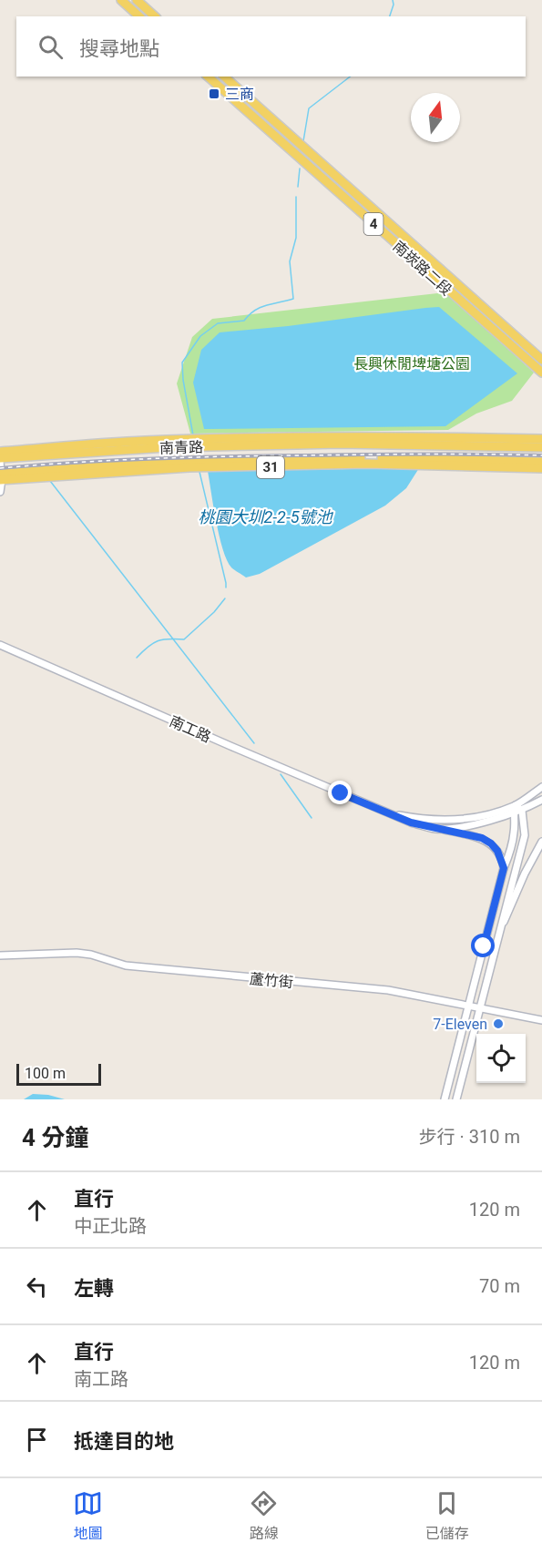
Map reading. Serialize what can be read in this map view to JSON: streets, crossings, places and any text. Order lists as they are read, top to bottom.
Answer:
{
  "streets": {
    "main road": [
      "4",
      "南崁路二段",
      "南青路",
      "31"
    ],
    "street": ["南工路", "蘆竹街"]
  },
  "crossings": [
    ["南青路", "31"]
  ],
  "water": ["桃園大圳2-2-5號池"],
  "parks": ["長興休閒埤塘公園"],
  "places": {
    "transit": ["三商"],
    "other": ["7-Eleven"]
  },
  "scale_bar": "100 m",
  "north": "top",
  "page": {
    "search": "搜尋地點",
    "scale": "100 m",
    "heading": ["4 分鐘", "步行 · 310 m"],
    "list": [
      ["直行", "中正北路", "120 m"],
      ["左轉", "70 m"],
      ["直行", "南工路", "120 m"],
      "抵達目的地"
    ],
    "nav": ["地圖", "路線", "已儲存"]
  }
}
